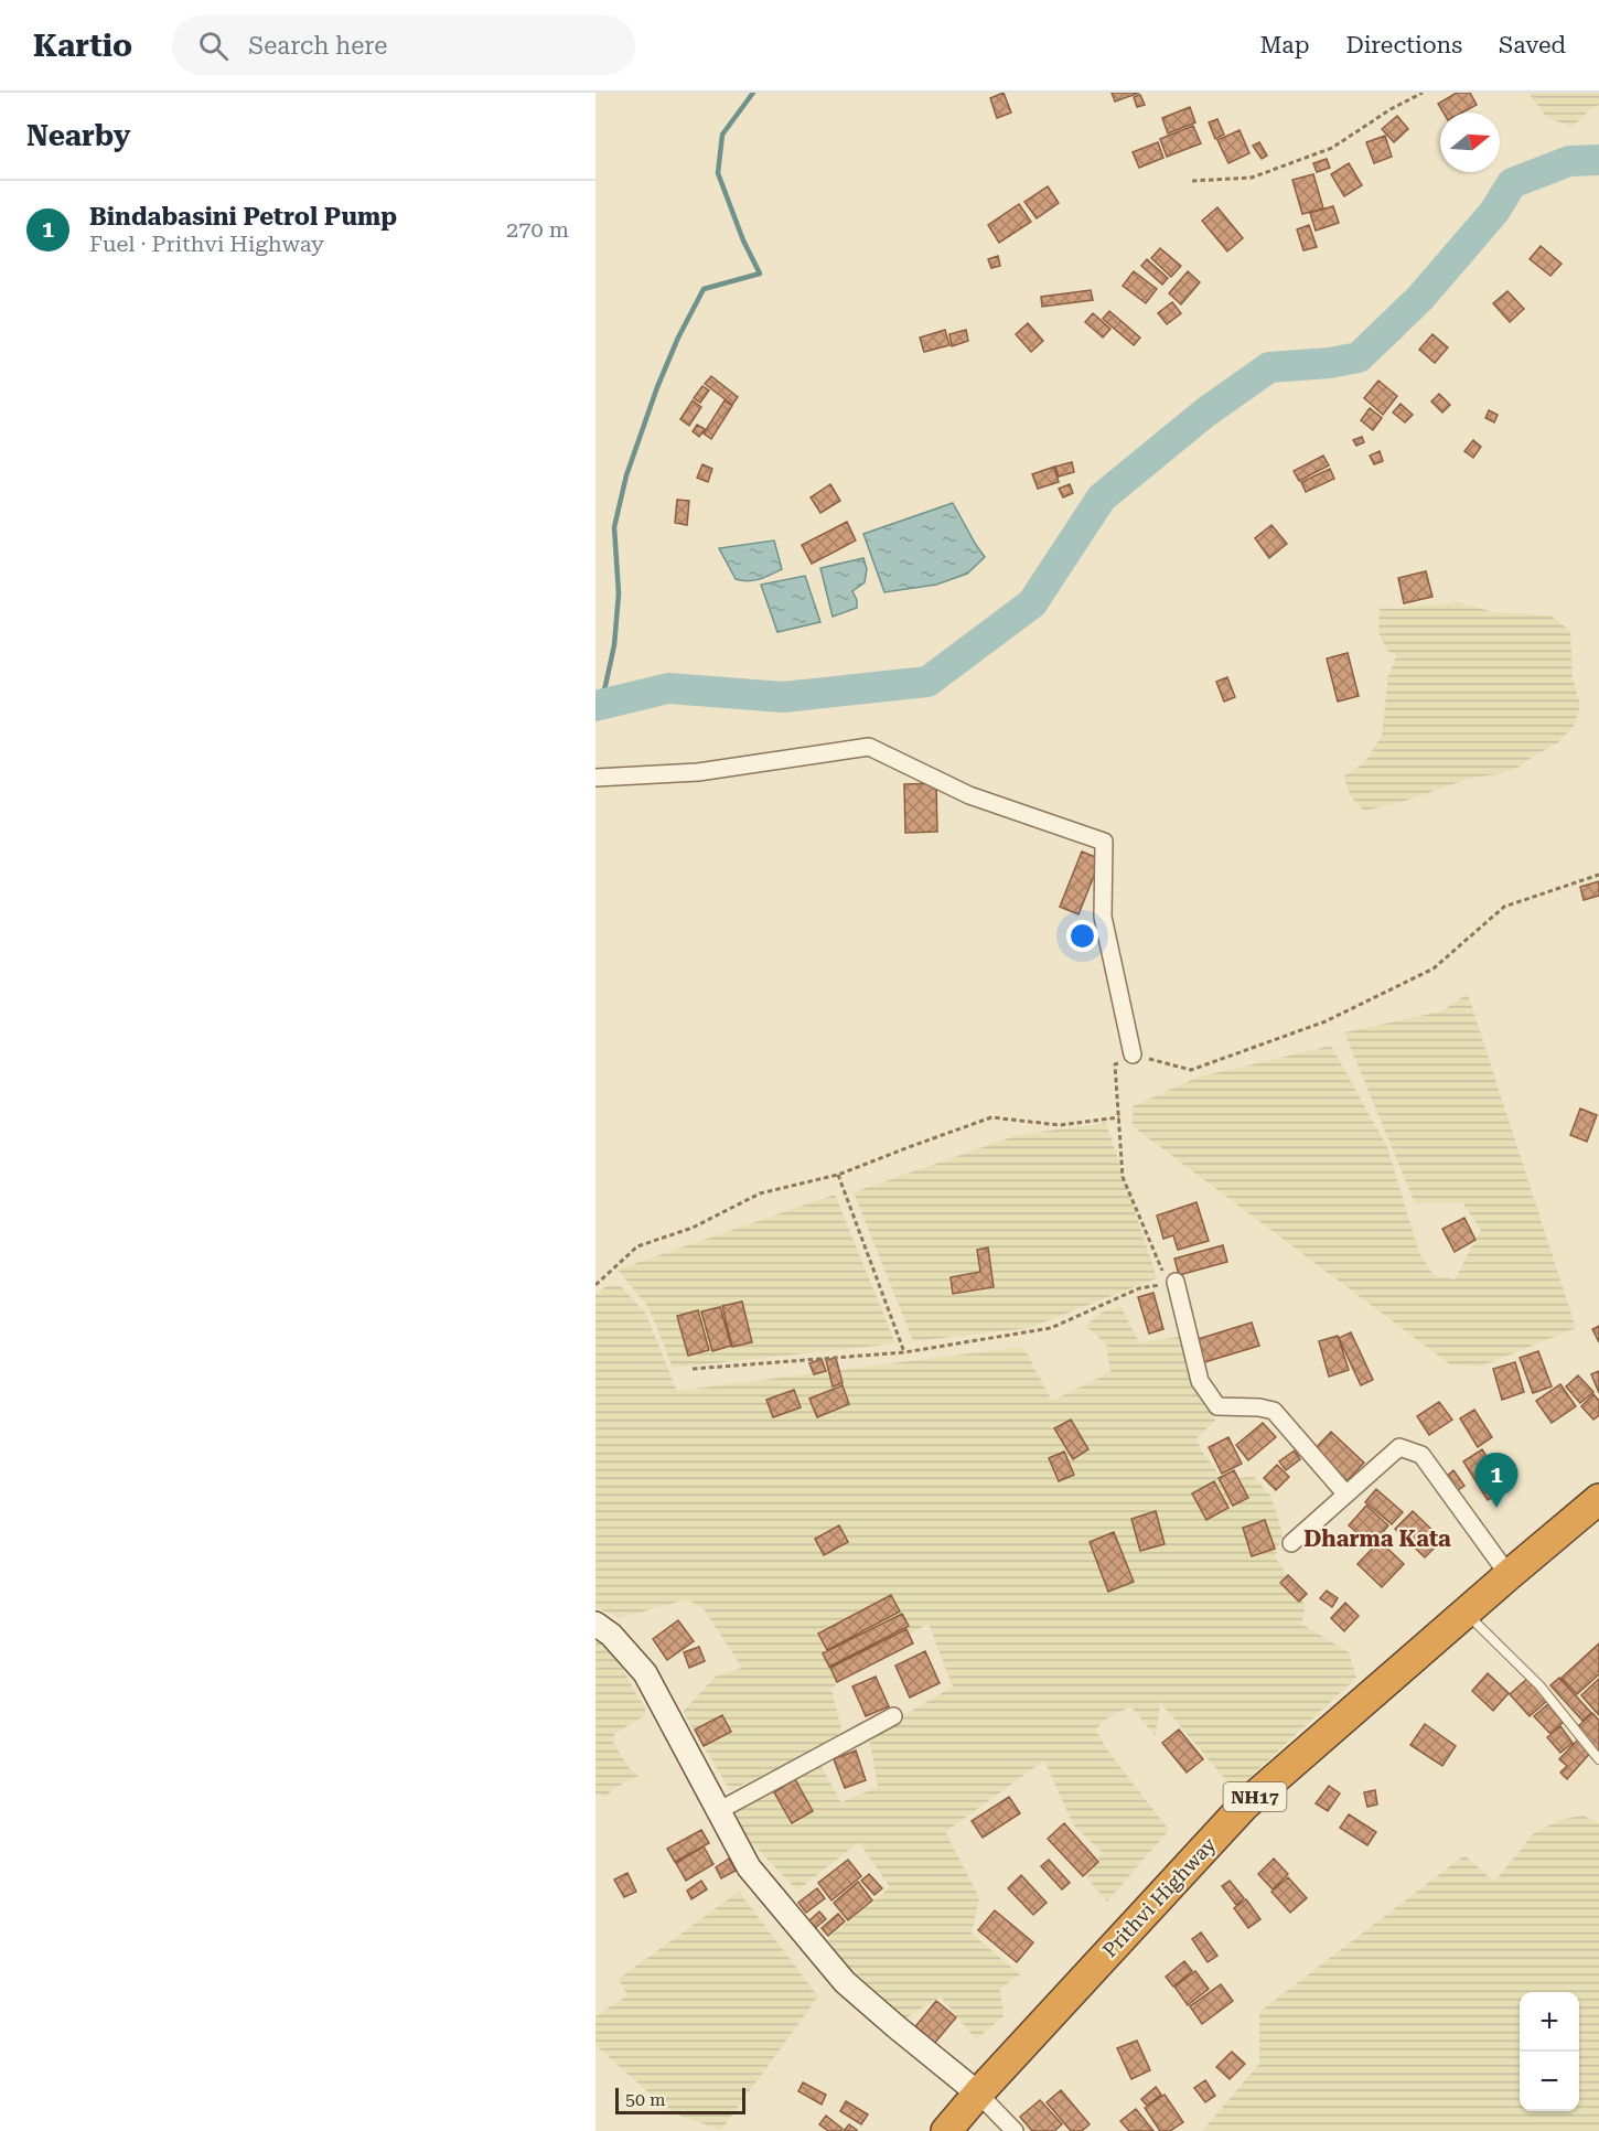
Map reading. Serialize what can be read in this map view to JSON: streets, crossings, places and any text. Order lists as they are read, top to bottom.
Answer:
{
  "streets": {
    "highway": ["NH17", "Prithvi Highway"]
  },
  "districts": ["Dharma Kata"],
  "scale_bar": "50 m",
  "north": "right",
  "page": {
    "header": "Kartio",
    "search": "Search here",
    "nav": ["Map", "Directions", "Saved"],
    "heading": "Nearby",
    "list": [
      {
        "mark": "1",
        "name": "Bindabasini Petrol Pump",
        "note": "Fuel · Prithvi Highway",
        "value": "270 m"
      }
    ],
    "pins": "1",
    "map_buttons": ["+", "−"],
    "scale": "50 m"
  }
}
